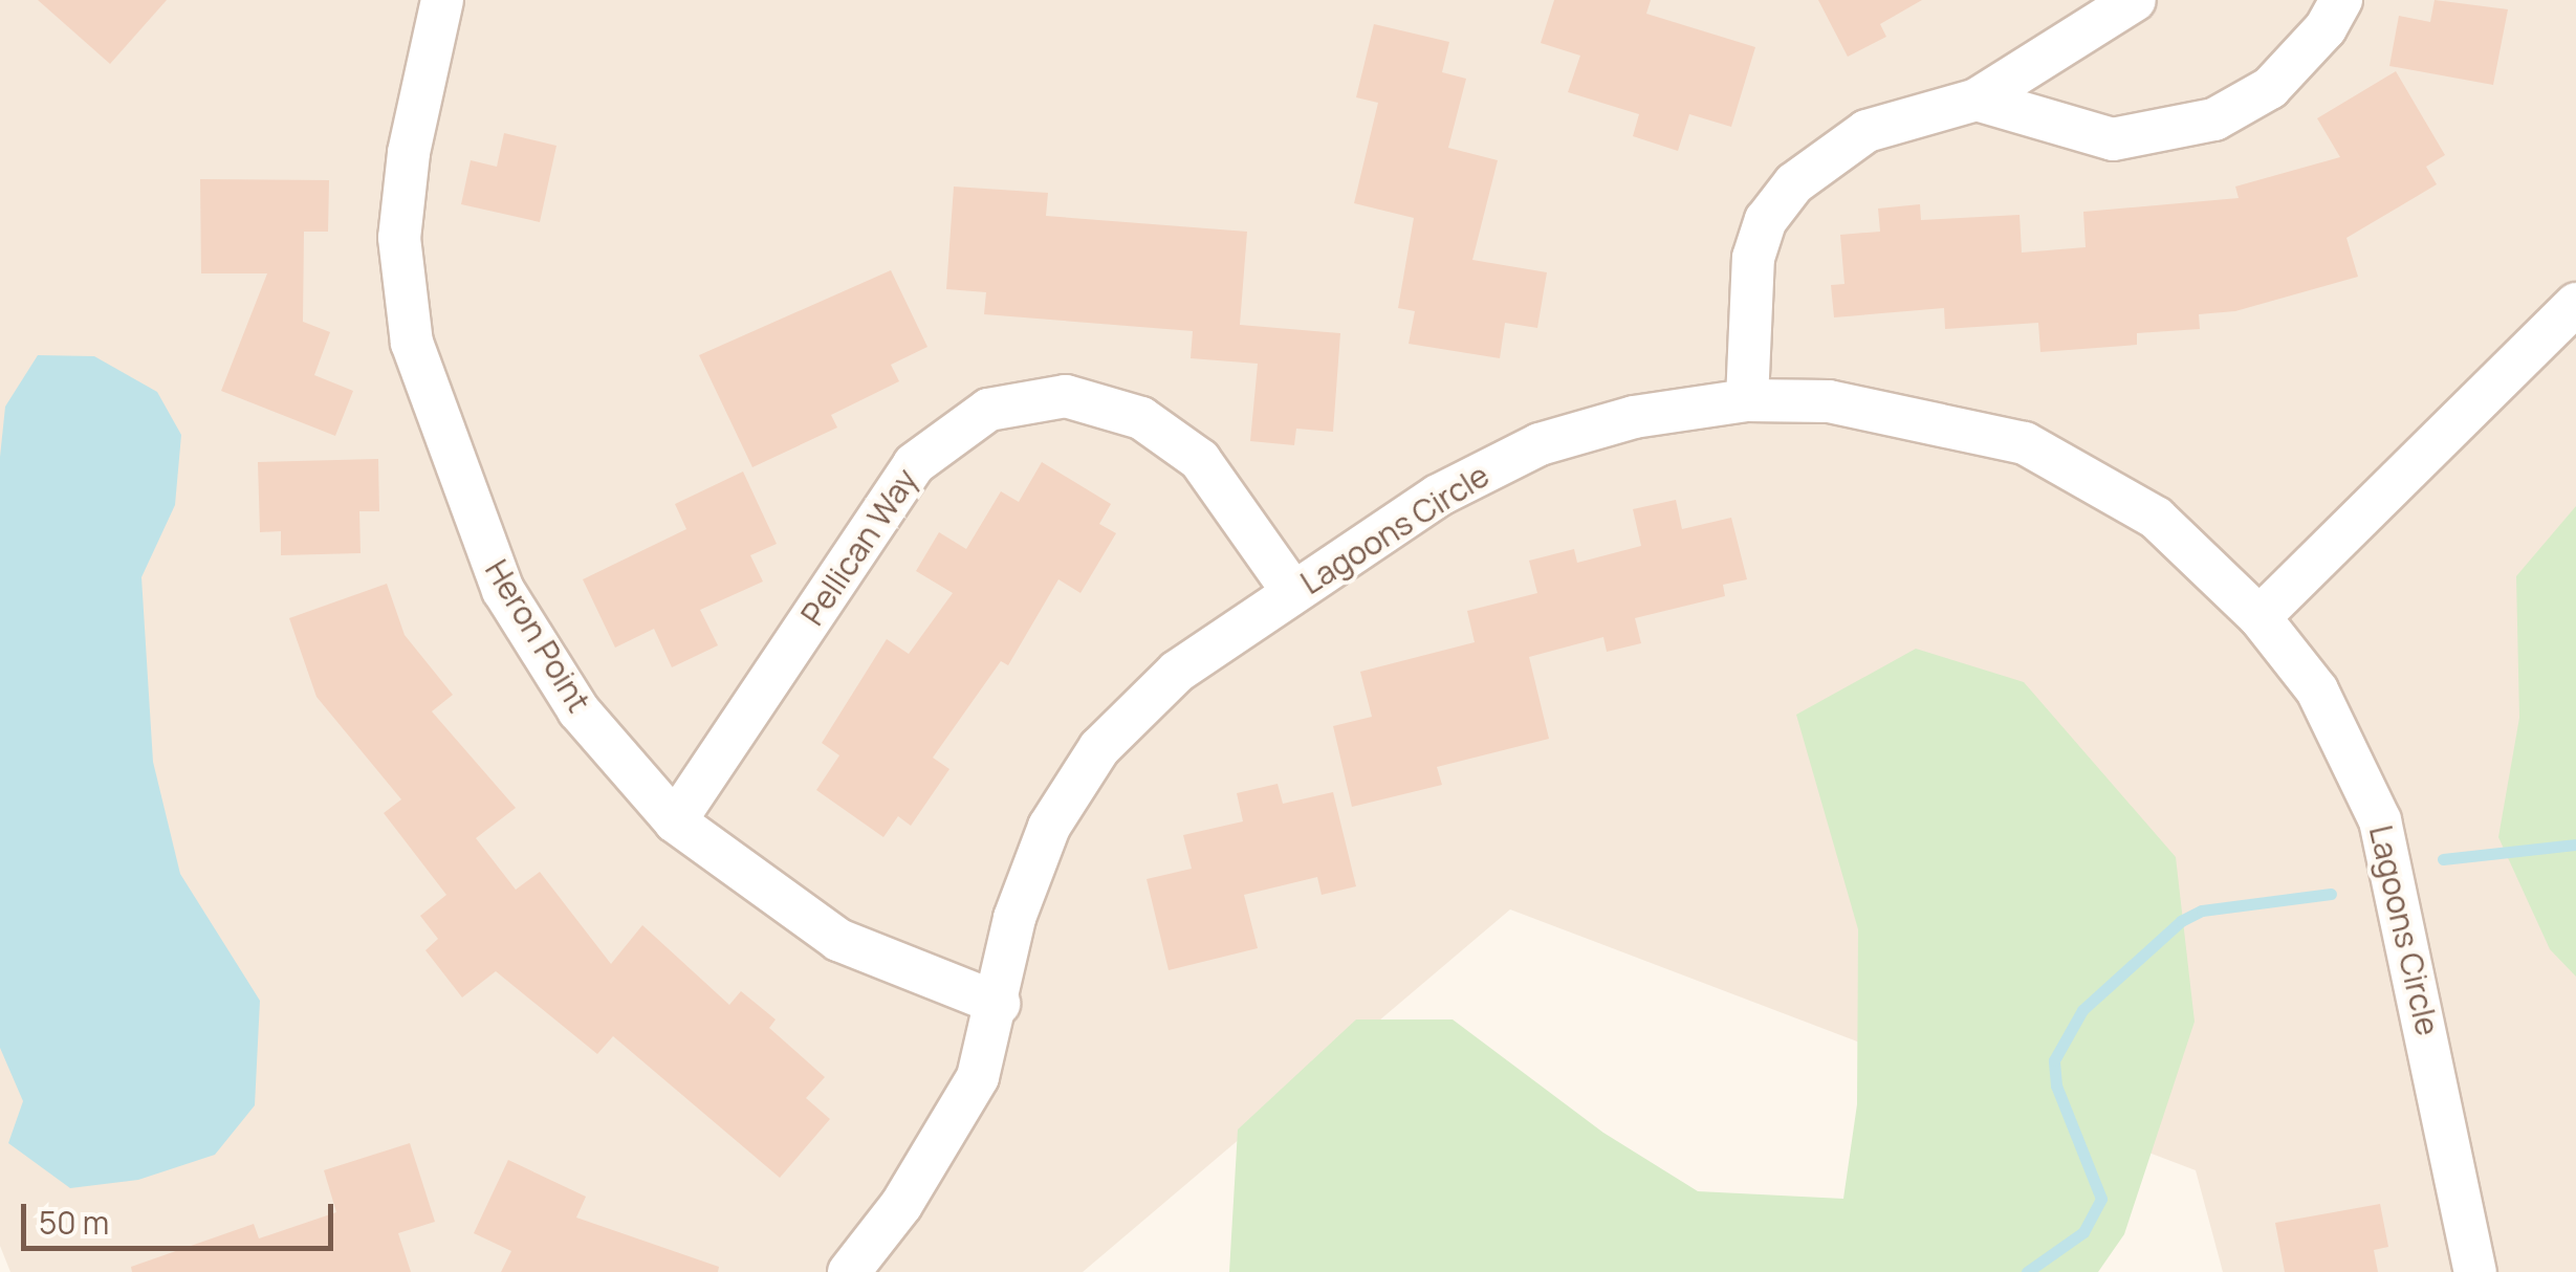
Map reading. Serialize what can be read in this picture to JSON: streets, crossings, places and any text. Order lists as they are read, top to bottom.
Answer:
{
  "streets": {
    "street": ["Lagoons Circle", "Pellican Way", "Heron Point"]
  },
  "crossings": [
    ["Lagoons Circle", "Pellican Way"],
    ["Lagoons Circle", "Heron Point"],
    ["Pellican Way", "Heron Point"]
  ],
  "scale_bar": "50 m"
}
